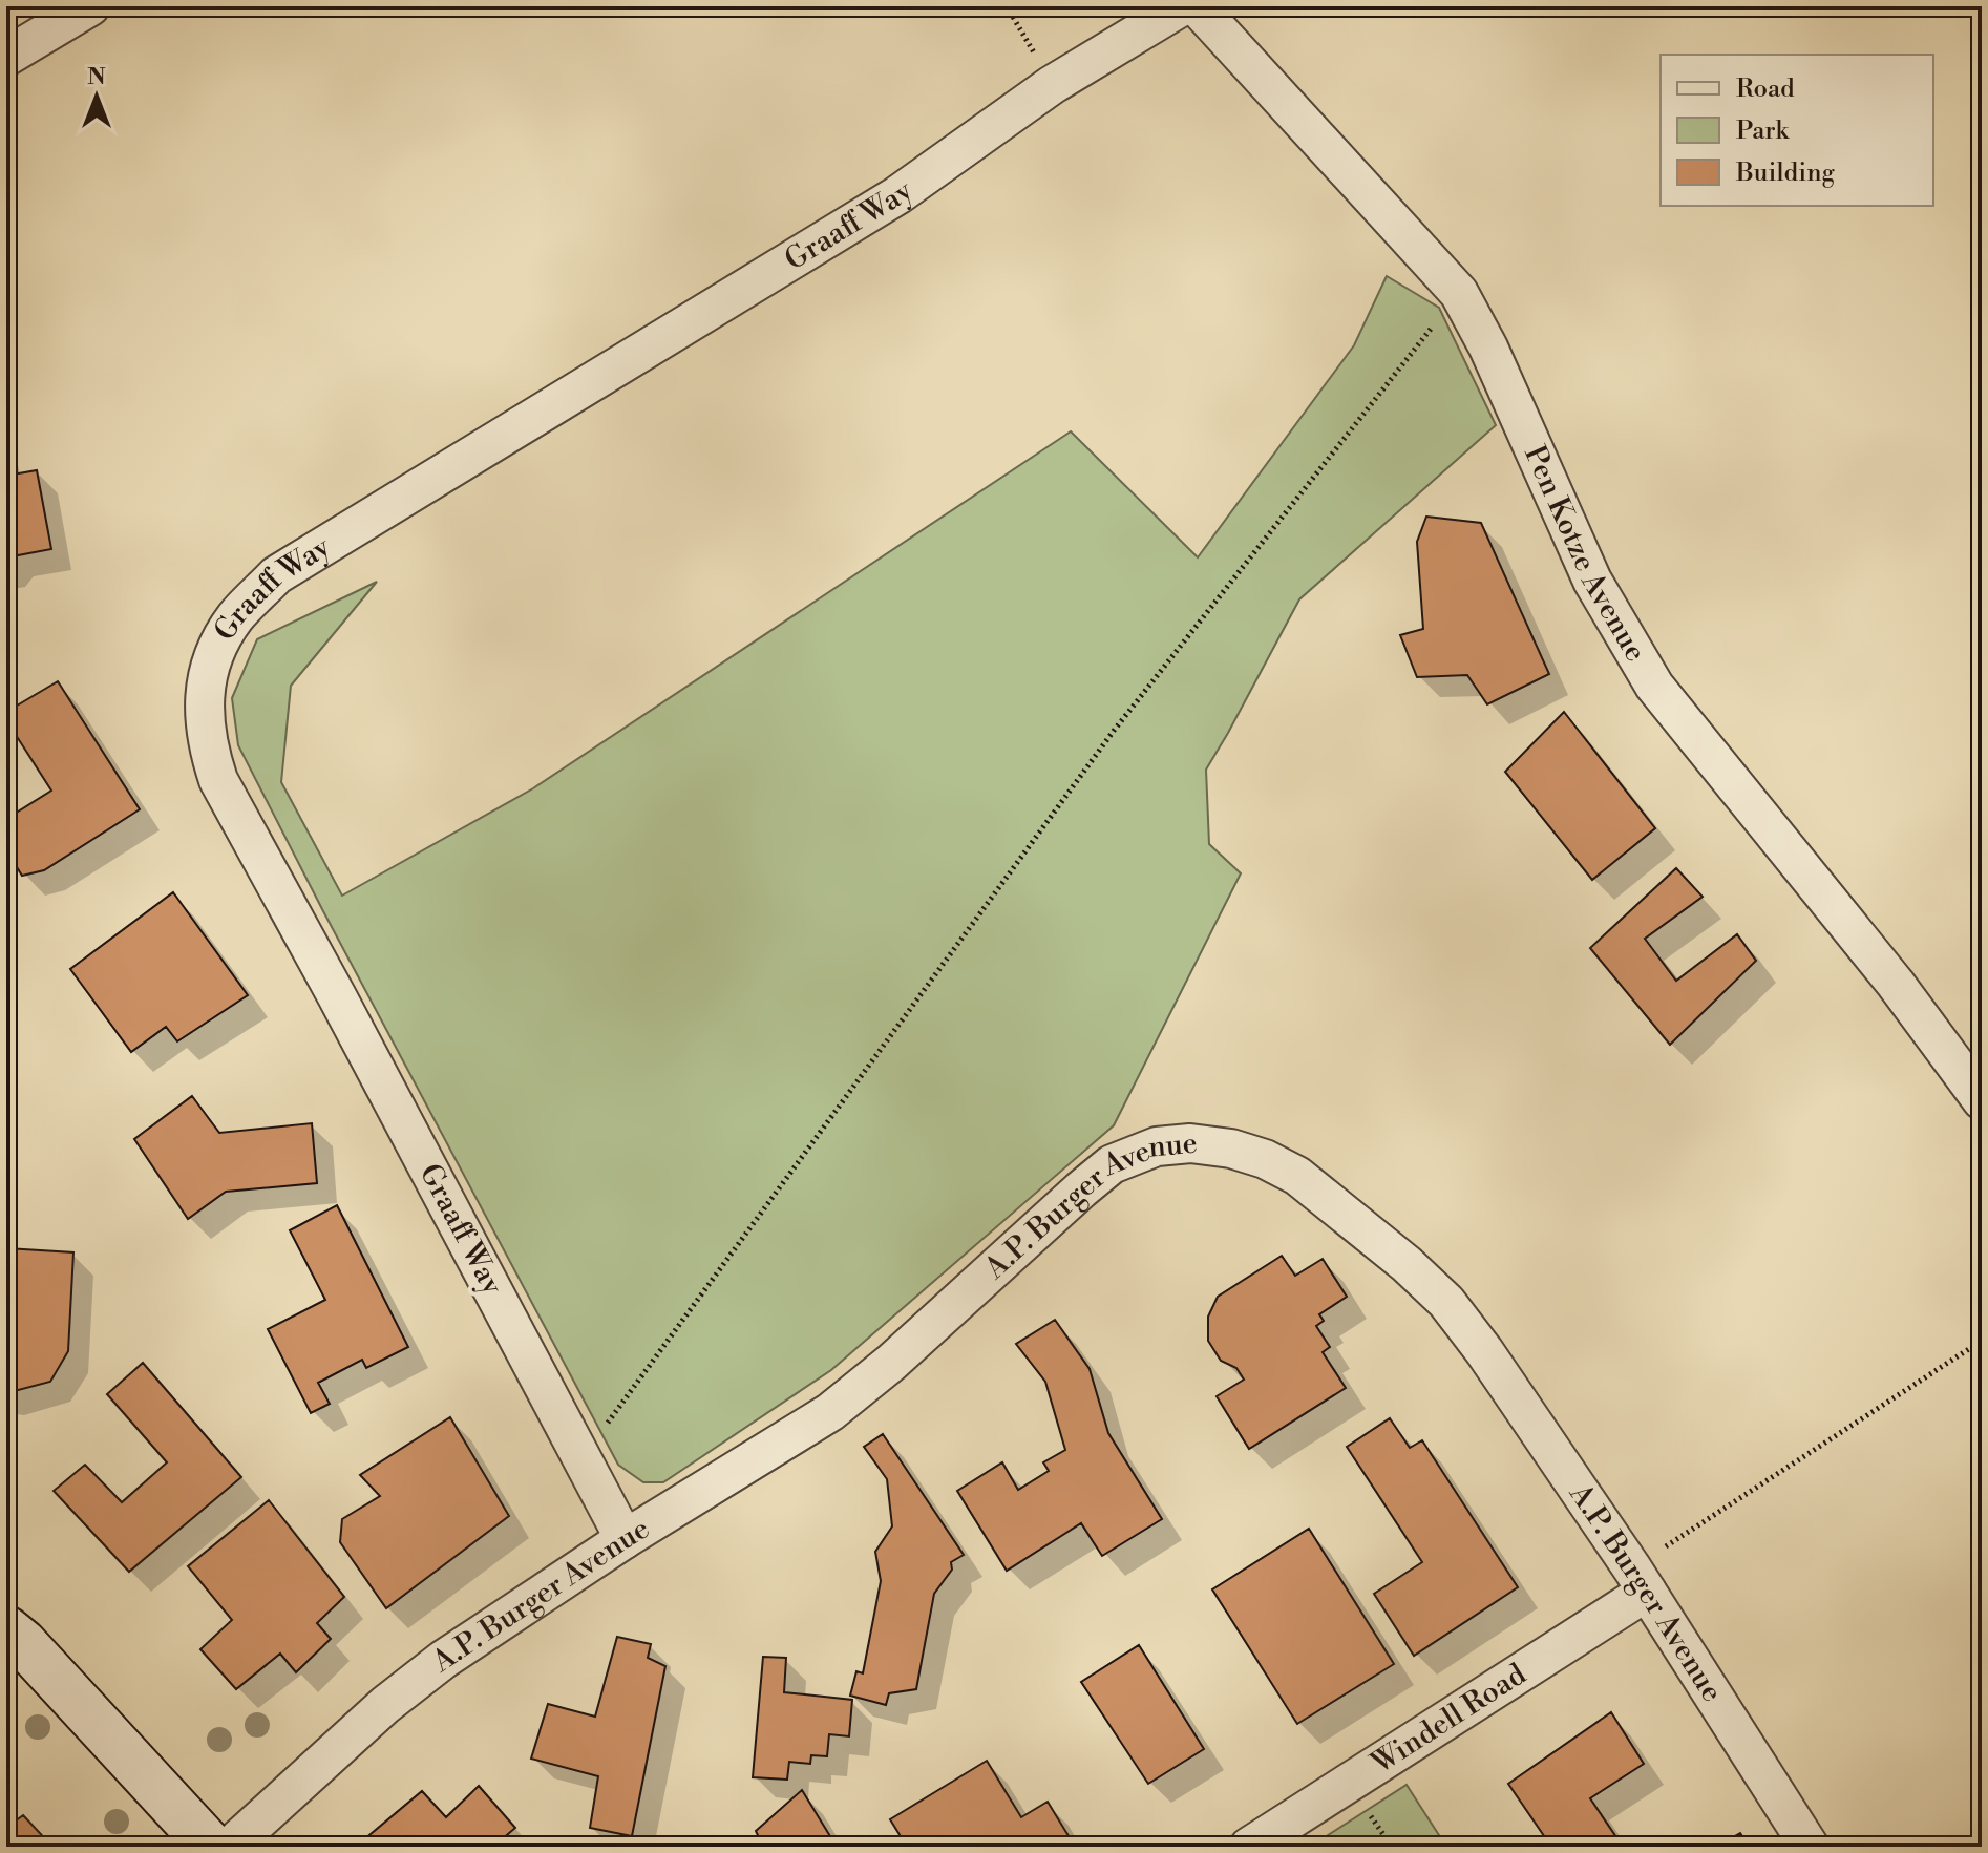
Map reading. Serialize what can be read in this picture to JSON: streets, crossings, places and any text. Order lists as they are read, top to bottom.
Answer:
{
  "streets": {
    "street": [
      "Graaff Way",
      "Pen Kotze Avenue",
      "A.P. Burger Avenue",
      "Windell Road"
    ]
  },
  "crossings": [
    ["Graaff Way", "A.P. Burger Avenue"],
    ["A.P. Burger Avenue", "Windell Road"]
  ],
  "legend": ["Road", "Park", "Building"],
  "north": "top"
}
